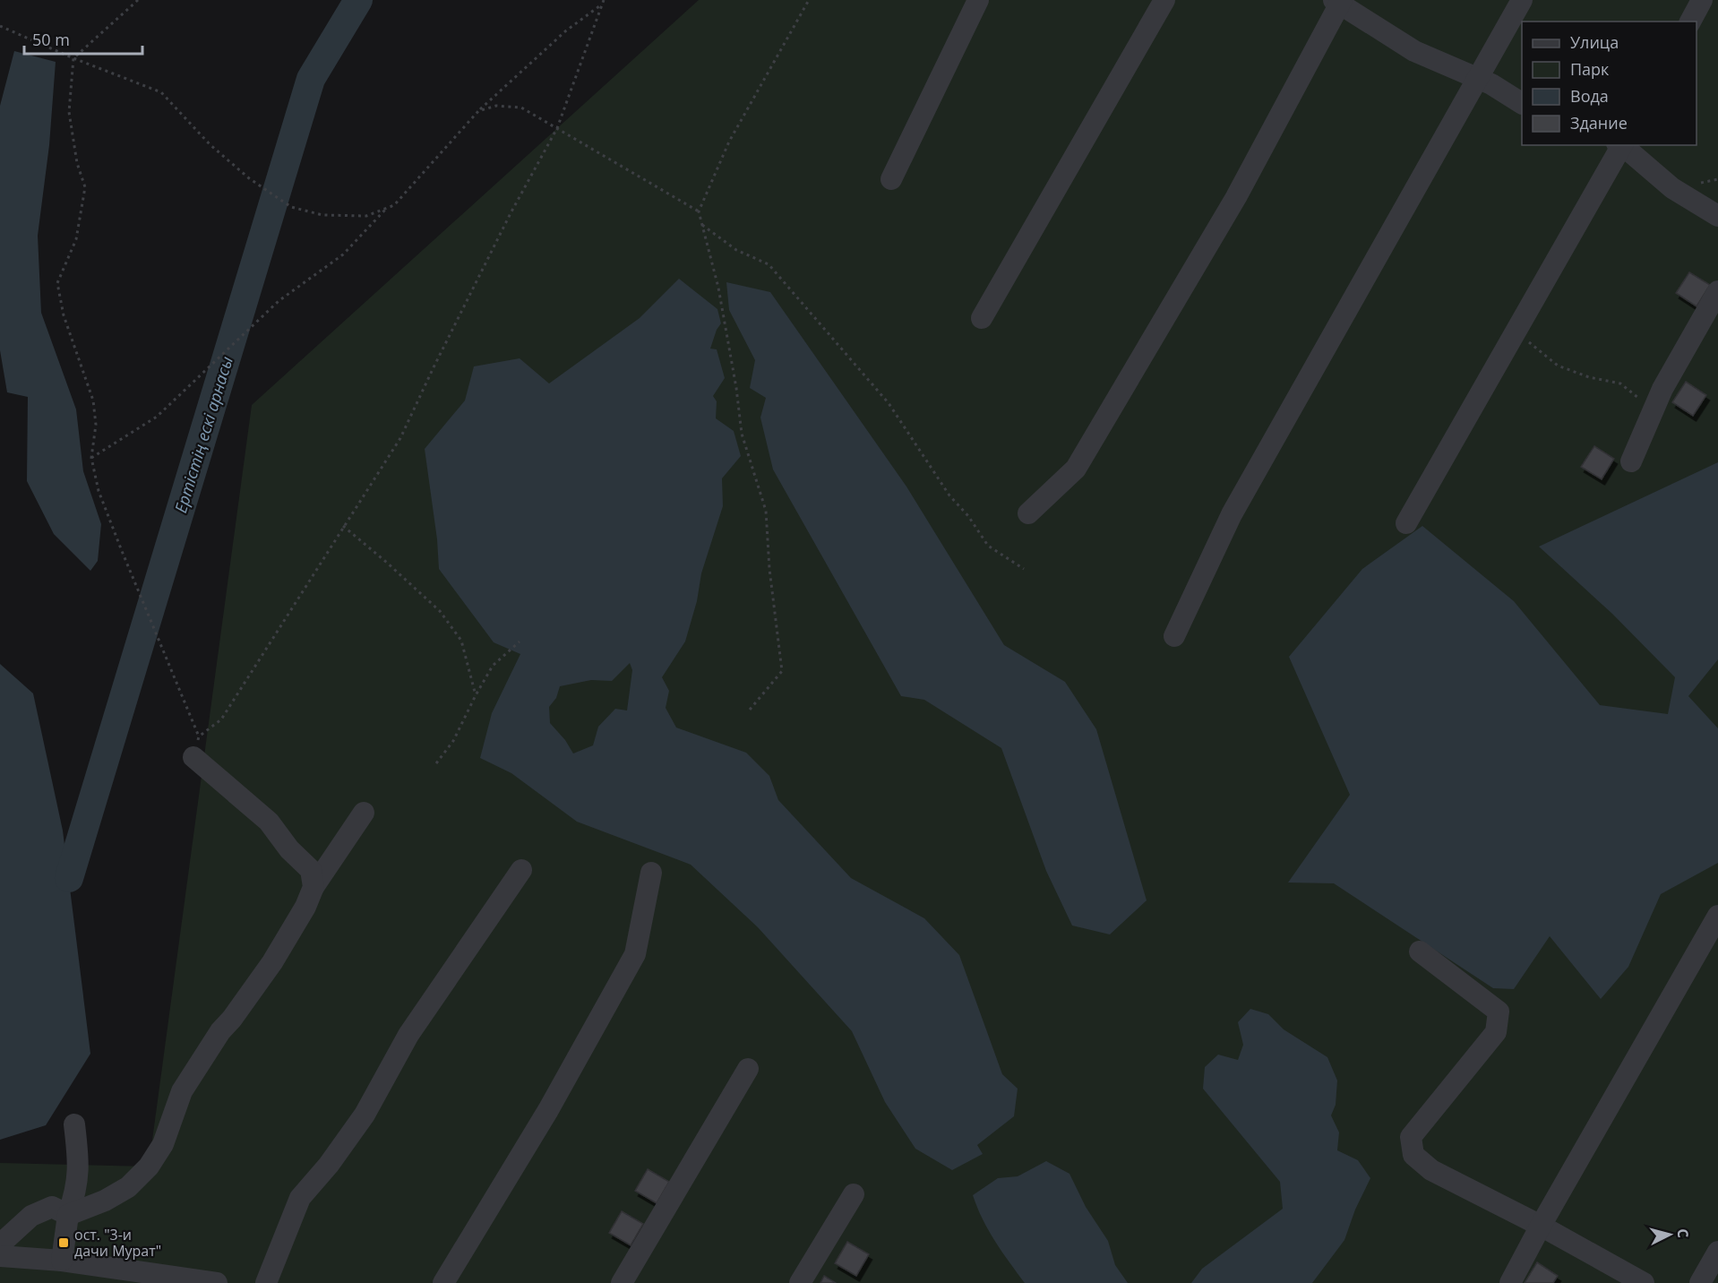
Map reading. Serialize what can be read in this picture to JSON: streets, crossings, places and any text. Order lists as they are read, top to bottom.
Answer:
{
  "water": ["Ертістің ескі арнасы"],
  "places": {
    "transit": ["ост. \"3-и дачи Мурат\""]
  },
  "legend": [
    "Улица",
    "Парк",
    "Вода",
    "Здание"
  ],
  "scale_bar": "50 m",
  "north": "right"
}
